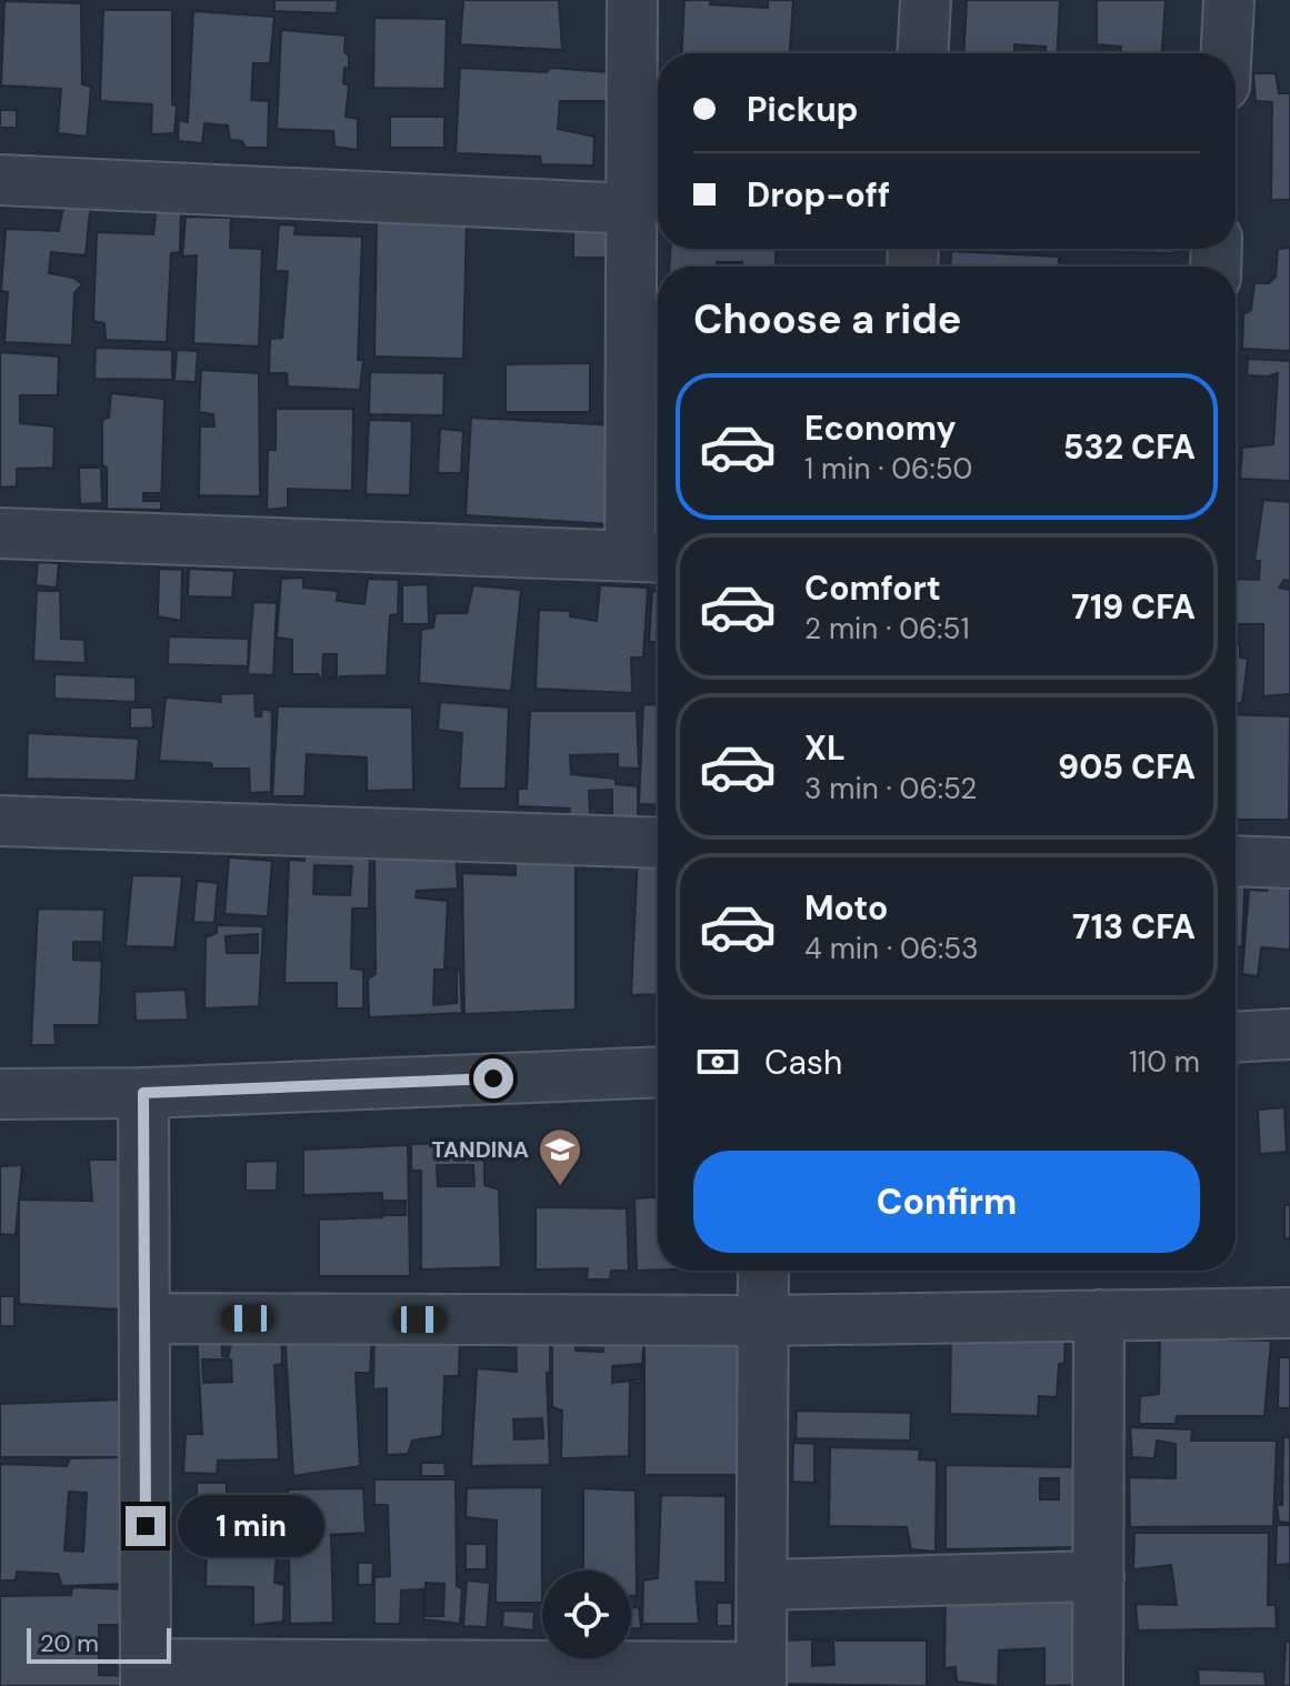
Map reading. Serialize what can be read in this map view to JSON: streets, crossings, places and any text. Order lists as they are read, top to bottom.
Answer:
{
  "places": {
    "school or university": ["TANDINA"]
  },
  "scale_bar": "20 m",
  "page": {
    "banner": ["Pickup", "Drop-off"],
    "heading": "Choose a ride",
    "list": [
      {
        "name": "Economy",
        "note": "1 min · 06:50",
        "value": "532 CFA"
      },
      {
        "name": "Comfort",
        "note": "2 min · 06:51",
        "value": "719 CFA"
      },
      {
        "name": "XL",
        "note": "3 min · 06:52",
        "value": "905 CFA"
      },
      {
        "name": "Moto",
        "note": "4 min · 06:53",
        "value": "713 CFA"
      }
    ],
    "pay": ["Cash", "110 m"],
    "buttons": "Confirm",
    "bubble": "1 min",
    "scale": "20 m"
  }
}
